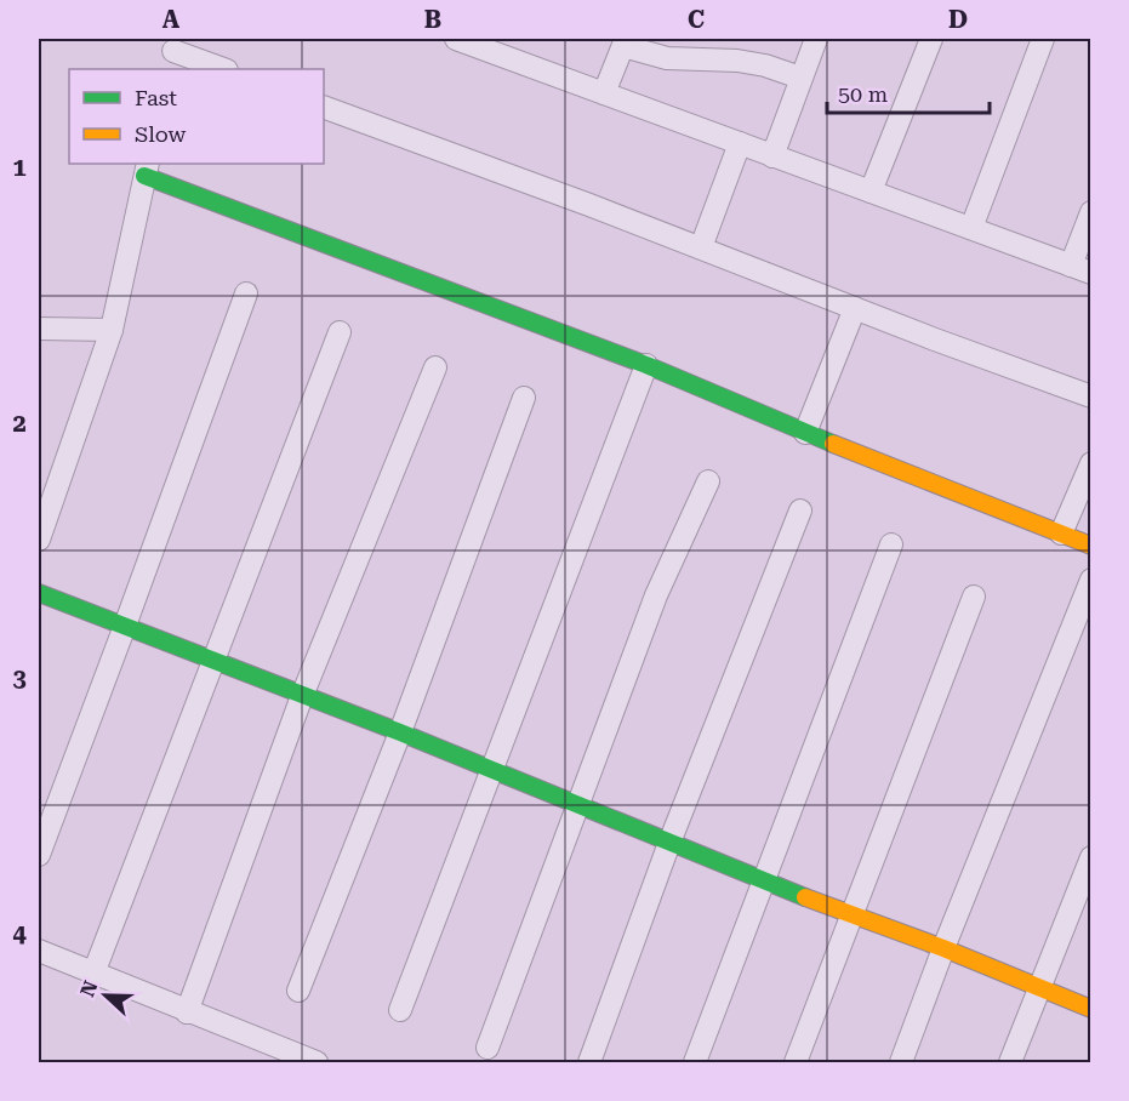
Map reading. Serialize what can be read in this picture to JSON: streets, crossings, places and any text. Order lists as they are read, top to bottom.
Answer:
{
  "legend": ["Fast", "Slow"],
  "scale_bar": "50 m",
  "north": "left",
  "grid": {
    "columns": [
      "A",
      "B",
      "C",
      "D"
    ],
    "rows": [
      "1",
      "2",
      "3",
      "4"
    ]
  }
}
